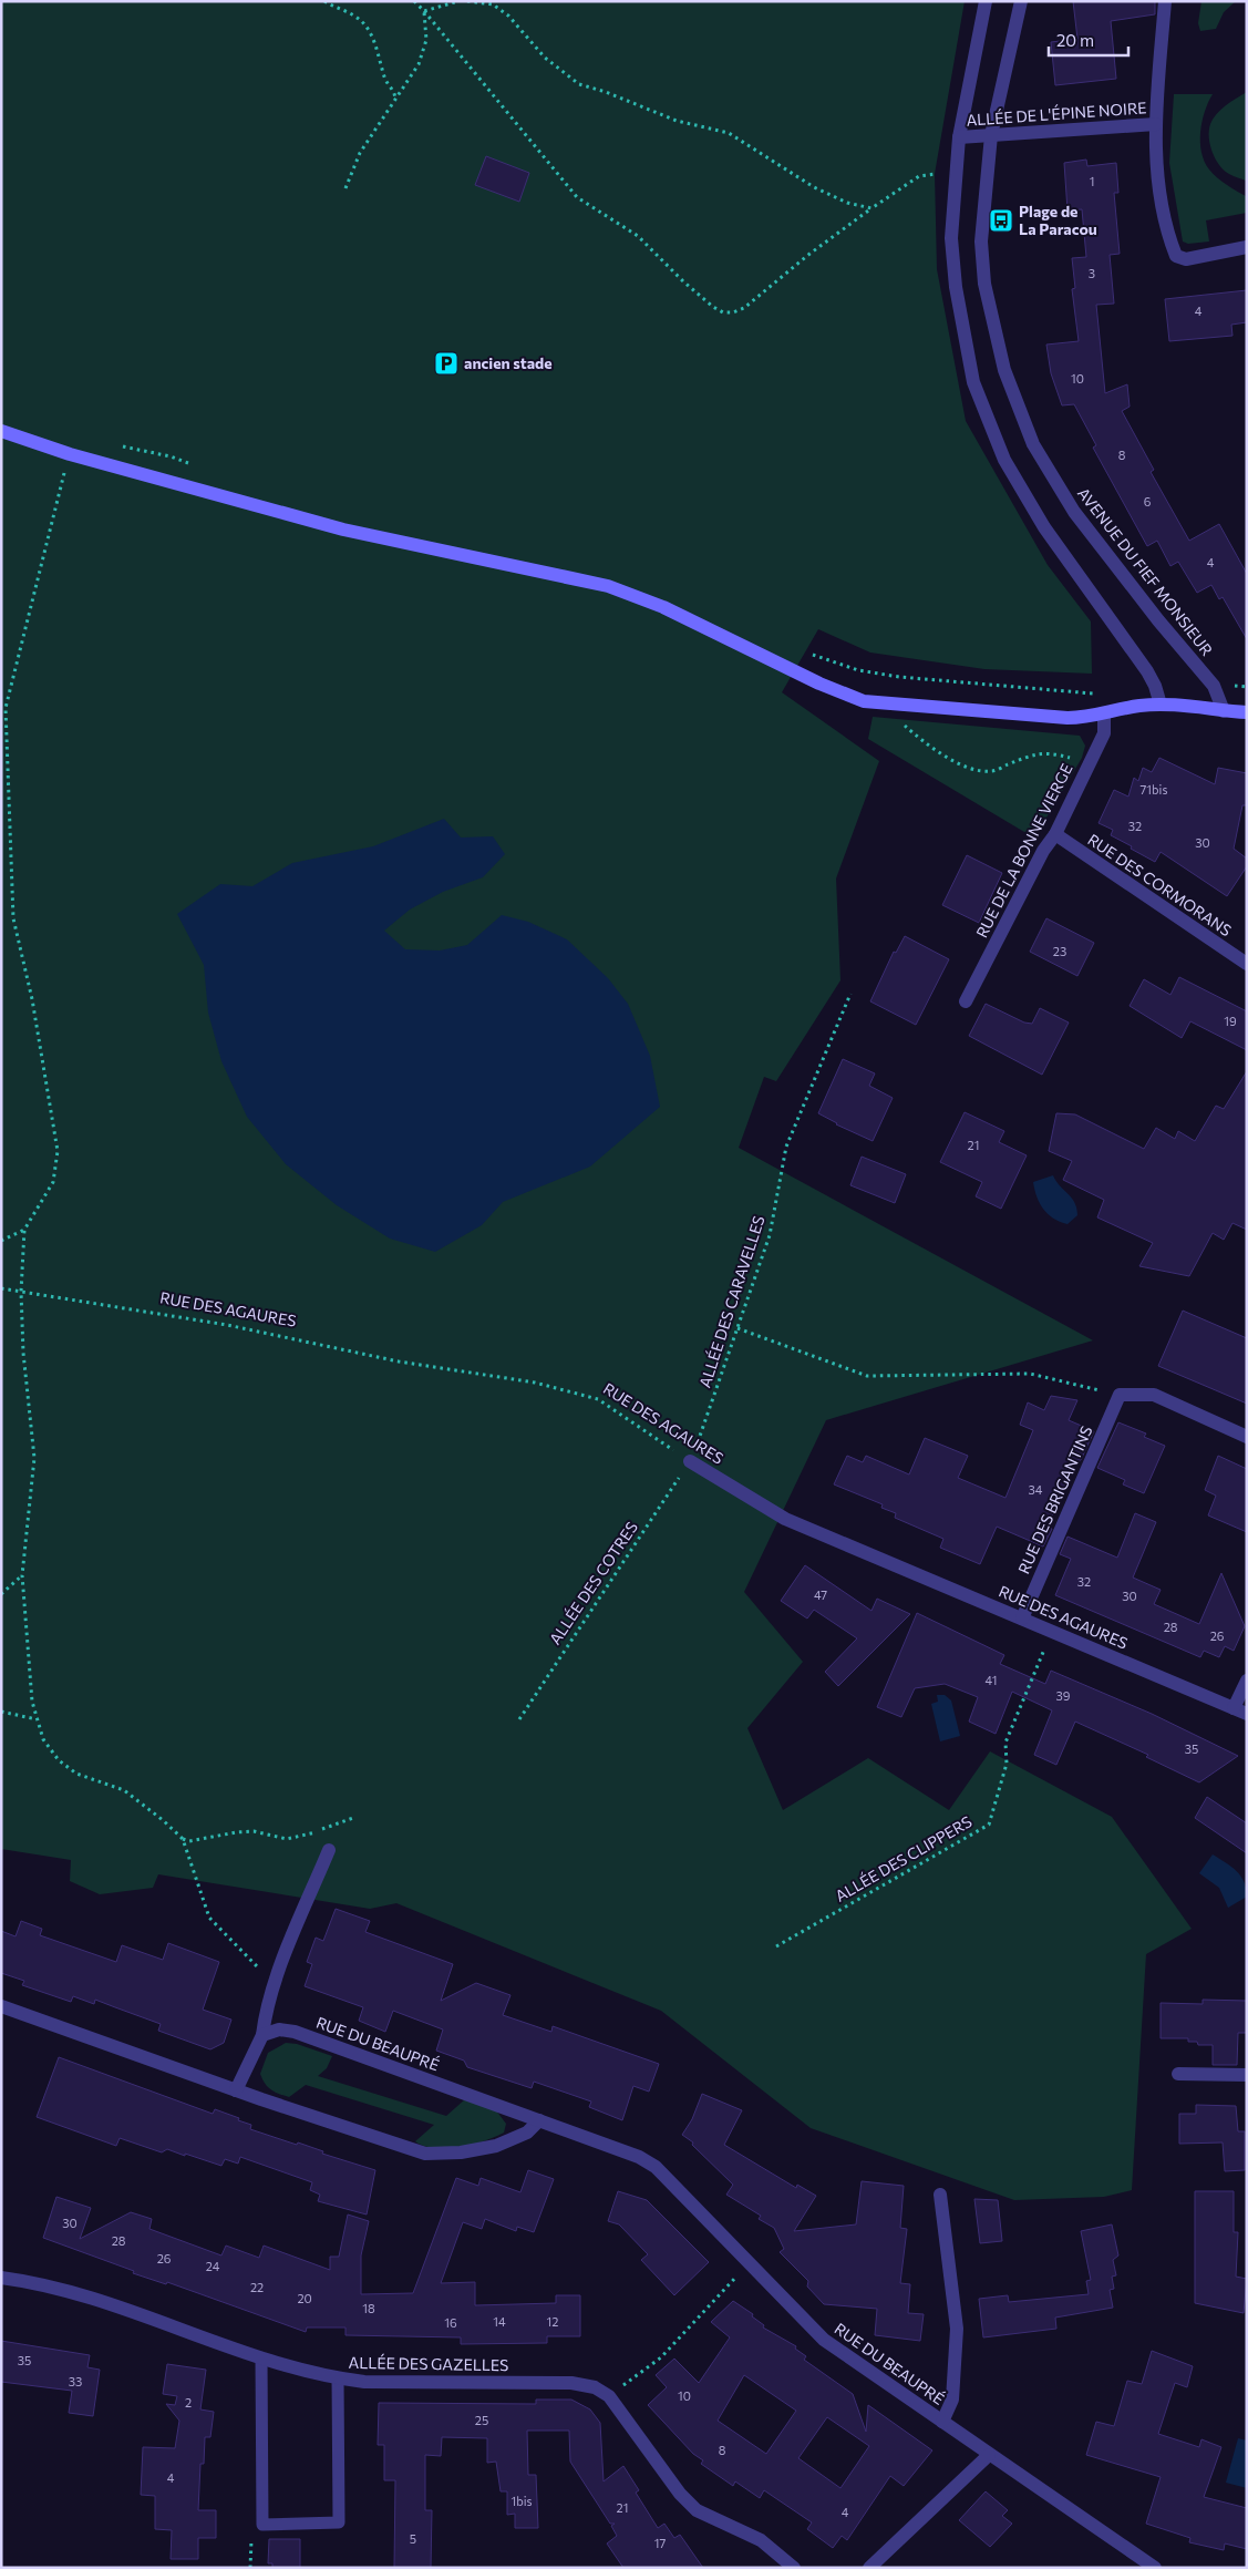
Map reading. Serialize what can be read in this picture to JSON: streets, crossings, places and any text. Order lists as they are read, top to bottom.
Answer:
{
  "streets": {
    "street": [
      "ALLÉE DE L'ÉPINE NOIRE",
      "AVENUE DU FIEF MONSIEUR",
      "RUE DE LA BONNE VIERGE",
      "RUE DES CORMORANS",
      "RUE DES AGAURES",
      "RUE DES BRIGANTINS",
      "RUE DU BEAUPRÉ",
      "ALLÉE DES GAZELLES"
    ],
    "path": ["ALLÉE DES CARAVELLES", "ALLÉE DES COTRES", "ALLÉE DES CLIPPERS"]
  },
  "crossings": [
    ["ALLÉE DE L'ÉPINE NOIRE", "AVENUE DU FIEF MONSIEUR"],
    ["RUE DE LA BONNE VIERGE", "RUE DES CORMORANS"],
    ["ALLÉE DES CARAVELLES", "RUE DES AGAURES"],
    ["ALLÉE DES CARAVELLES", "ALLÉE DES COTRES"],
    ["RUE DES AGAURES", "RUE DES BRIGANTINS"],
    ["RUE DES AGAURES", "ALLÉE DES COTRES"],
    ["RUE DES AGAURES", "ALLÉE DES CLIPPERS"]
  ],
  "places": {
    "bus stop": ["Plage de La Paracou"],
    "parking": ["ancien stade"]
  },
  "house_numbers": [
    "1",
    "3",
    "4",
    "10",
    "8",
    "6",
    "4",
    "71bis",
    "32",
    "30",
    "23",
    "19",
    "21",
    "34",
    "32",
    "47",
    "30",
    "28",
    "26",
    "41",
    "39",
    "35",
    "30",
    "28",
    "26",
    "24",
    "22",
    "20",
    "18",
    "14",
    "12",
    "16",
    "35",
    "33",
    "10",
    "2",
    "25",
    "8",
    "4",
    "1bis",
    "21",
    "4",
    "5",
    "17"
  ],
  "scale_bar": "20 m"
}
